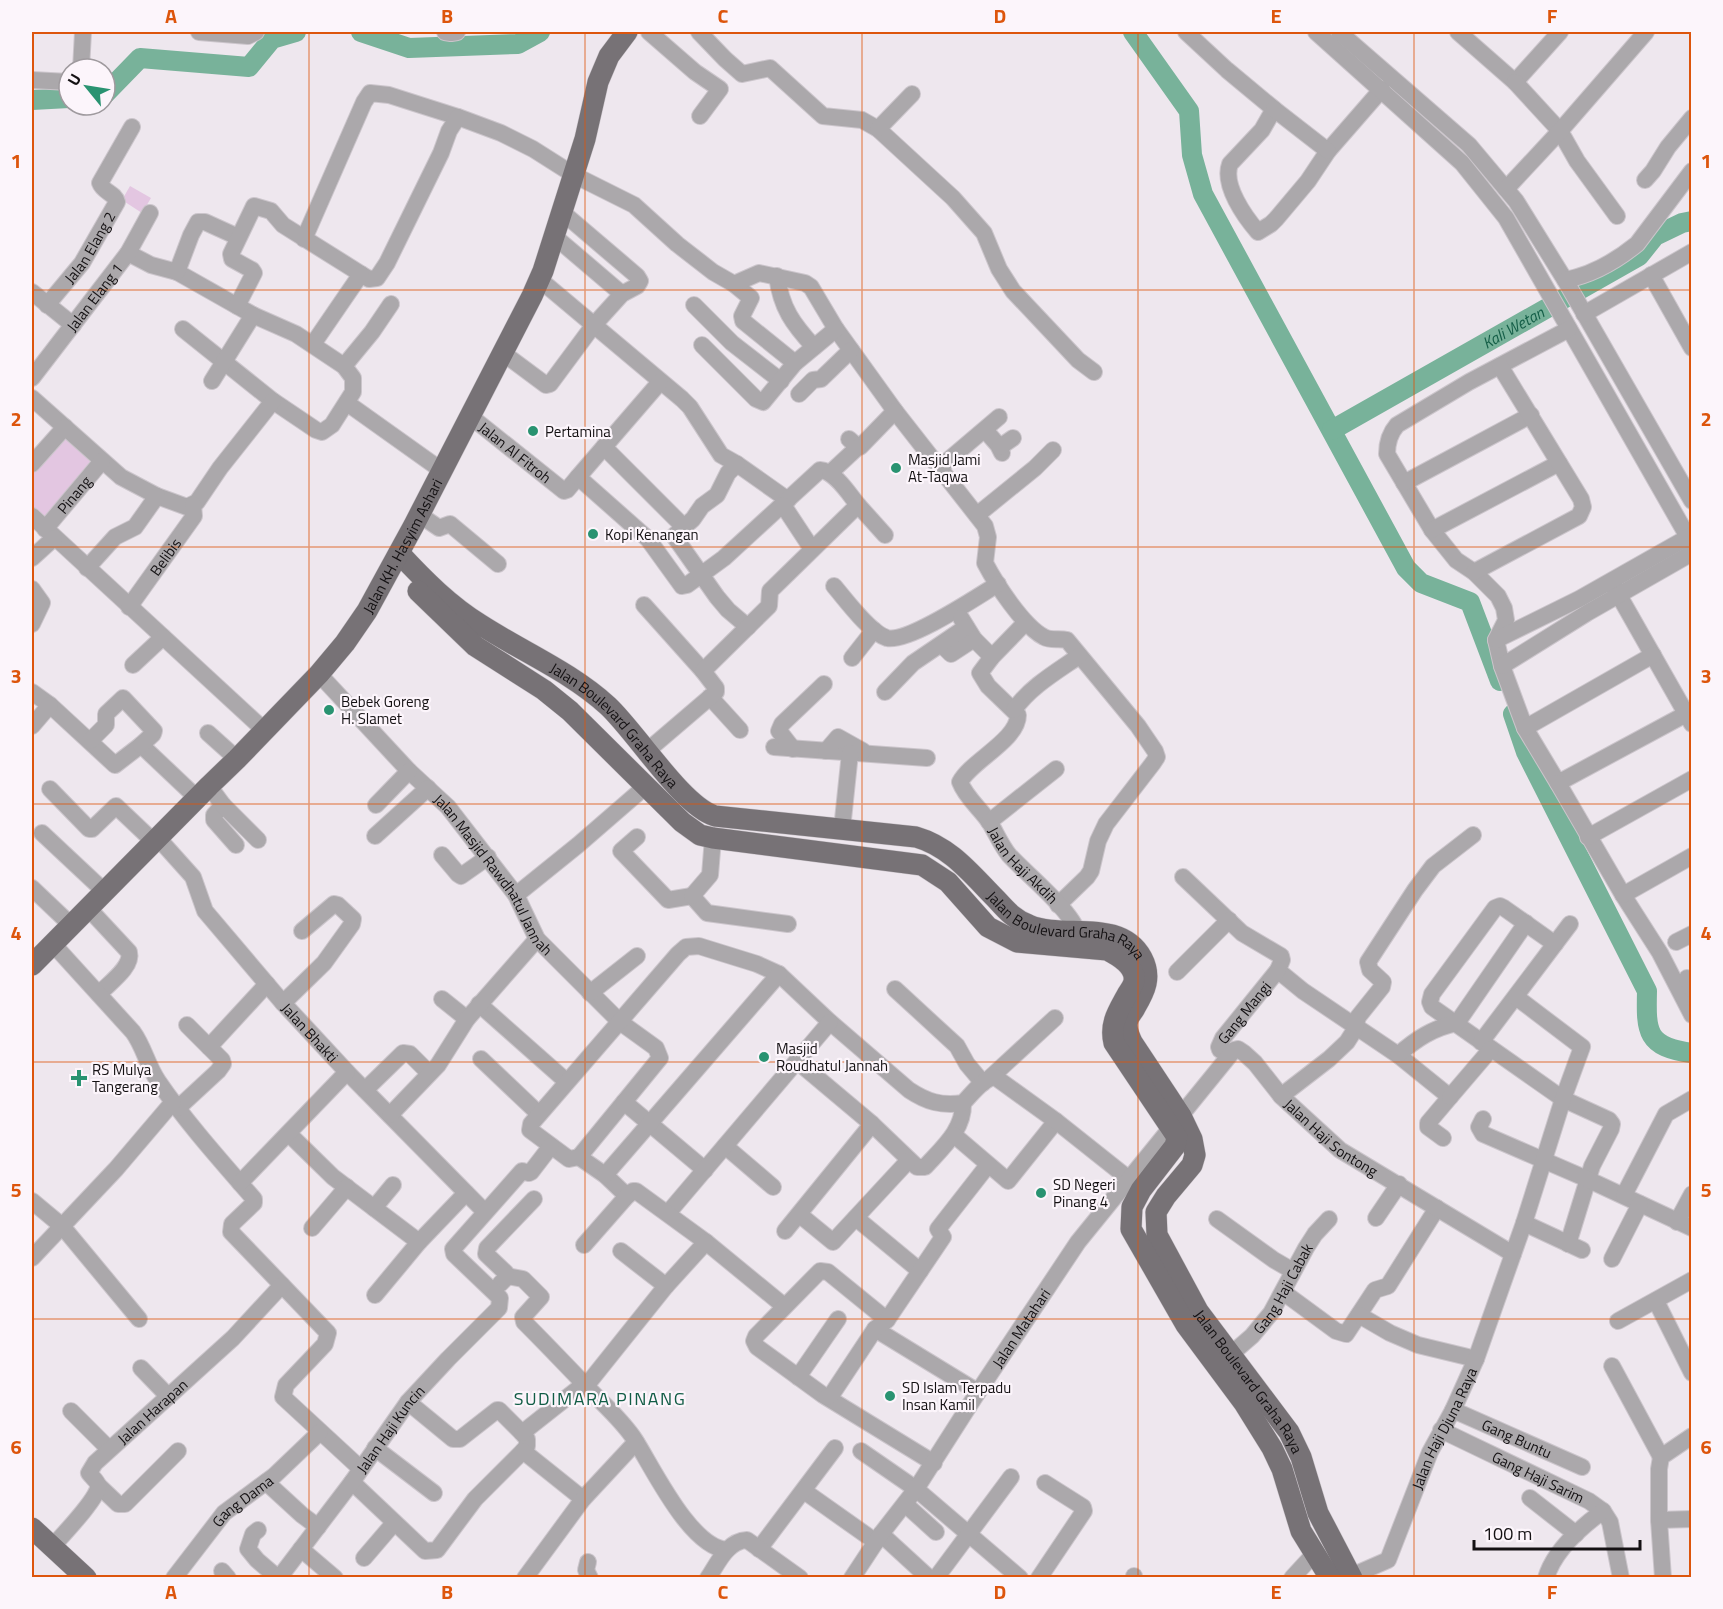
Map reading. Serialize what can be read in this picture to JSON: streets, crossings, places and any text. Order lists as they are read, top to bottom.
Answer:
{
  "streets": {
    "main road": ["Jalan KH. Hasyim Ashari", "Jalan Boulevard Graha Raya"],
    "street": [
      "Jalan Elang 2",
      "Jalan Elang 1",
      "Jalan Al Fitroh",
      "Pinang",
      "Belibis",
      "Jalan Haji Akdih",
      "Jalan Masjid Rawdhatul Jannah",
      "Gang Mangi",
      "Jalan Bhakti",
      "Jalan Haji Sontong",
      "Gang Haji Cabak",
      "Jalan Matahari",
      "Jalan Harapan",
      "Jalan Haji Djuna Raya",
      "Jalan Haji Kuncin",
      "Gang Buntu",
      "Gang Haji Sarim",
      "Gang Dama"
    ]
  },
  "crossings": [
    ["Jalan Al Fitroh", "Jalan KH. Hasyim Ashari"],
    ["Jalan KH. Hasyim Ashari", "Jalan Boulevard Graha Raya"],
    ["Jalan KH. Hasyim Ashari", "Jalan Masjid Rawdhatul Jannah"],
    ["Jalan KH. Hasyim Ashari", "Jalan Bhakti"],
    ["Jalan Boulevard Graha Raya", "Jalan Haji Akdih"],
    ["Jalan Boulevard Graha Raya", "Gang Haji Cabak"],
    ["Jalan Boulevard Graha Raya", "Jalan Matahari"],
    ["Jalan Boulevard Graha Raya", "Jalan Haji Djuna Raya"],
    ["Gang Mangi", "Jalan Haji Sontong"],
    ["Jalan Haji Sontong", "Jalan Haji Djuna Raya"],
    ["Jalan Haji Djuna Raya", "Gang Buntu"],
    ["Jalan Haji Djuna Raya", "Gang Haji Sarim"]
  ],
  "districts": ["SUDIMARA PINANG"],
  "water": ["Kali Wetan"],
  "places": {
    "other": [
      "Pertamina",
      "Masjid Jami At-Taqwa",
      "Kopi Kenangan",
      "Bebek Goreng H. Slamet",
      "Masjid Roudhatul Jannah",
      "SD Negeri Pinang 4",
      "SD Islam Terpadu Insan Kamil"
    ],
    "health": ["RS Mulya Tangerang"]
  },
  "scale_bar": "100 m",
  "north": "top left",
  "grid": {
    "columns": [
      "A",
      "B",
      "C",
      "D",
      "E",
      "F"
    ],
    "rows": [
      "1",
      "2",
      "3",
      "4",
      "5",
      "6"
    ]
  }
}
